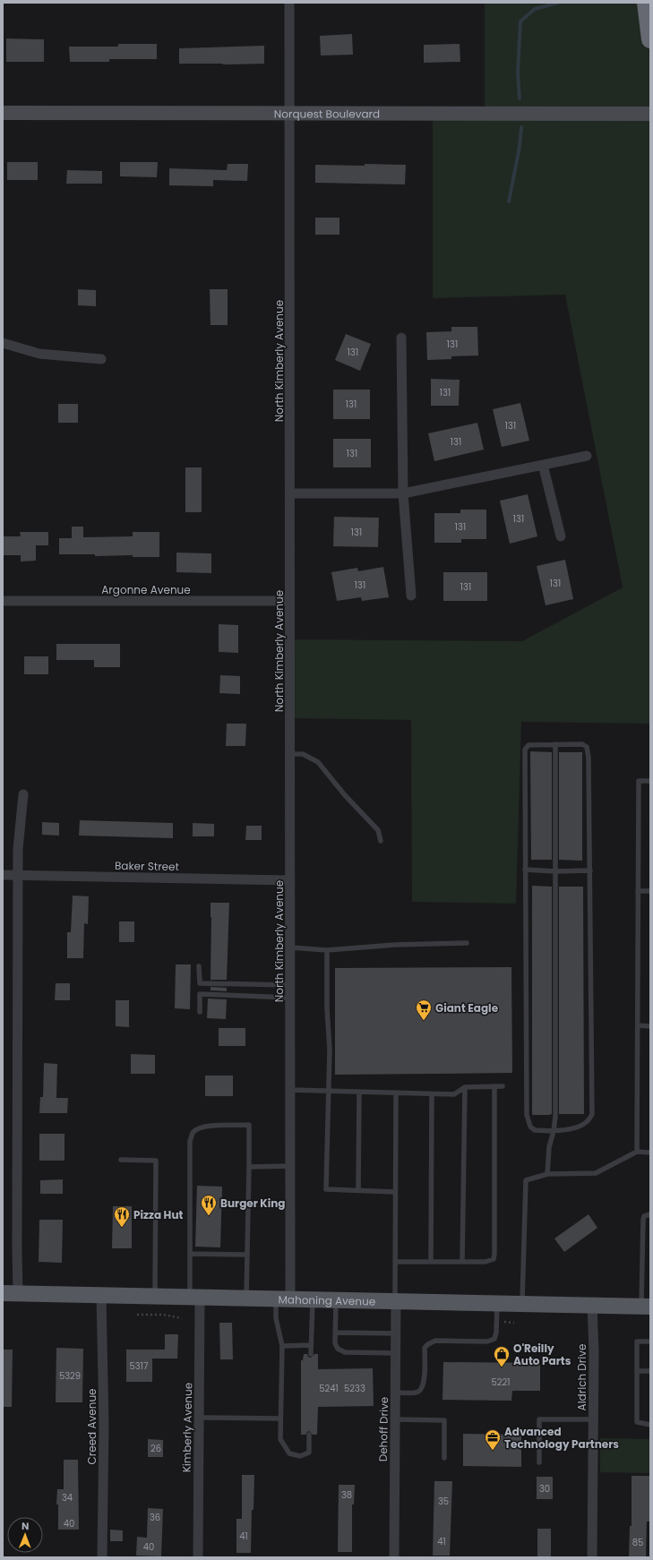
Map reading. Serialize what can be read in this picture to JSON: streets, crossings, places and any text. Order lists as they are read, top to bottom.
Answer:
{
  "streets": {
    "main road": ["Mahoning Avenue"],
    "street": [
      "Norquest Boulevard",
      "North Kimberly Avenue",
      "Argonne Avenue",
      "Baker Street",
      "Aldrich Drive",
      "Creed Avenue",
      "Kimberly Avenue",
      "Dehoff Drive"
    ]
  },
  "crossings": [
    ["Norquest Boulevard", "North Kimberly Avenue"],
    ["North Kimberly Avenue", "Argonne Avenue"],
    ["North Kimberly Avenue", "Baker Street"],
    ["North Kimberly Avenue", "Mahoning Avenue"],
    ["Mahoning Avenue", "Aldrich Drive"],
    ["Mahoning Avenue", "Creed Avenue"],
    ["Mahoning Avenue", "Kimberly Avenue"],
    ["Mahoning Avenue", "Dehoff Drive"]
  ],
  "places": {
    "supermarket": ["Giant Eagle"],
    "restaurant": ["Burger King", "Pizza Hut"],
    "shop": ["O'Reilly Auto Parts"],
    "office": ["Advanced Technology Partners"]
  },
  "house_numbers": [
    "131",
    "131",
    "131",
    "131",
    "131",
    "131",
    "131",
    "131",
    "131",
    "131",
    "131",
    "131",
    "131",
    "5317",
    "5329",
    "5221",
    "5241",
    "5233",
    "26",
    "30",
    "38",
    "34",
    "35",
    "36",
    "40",
    "41",
    "41",
    "85",
    "40"
  ],
  "north": "top"
}
